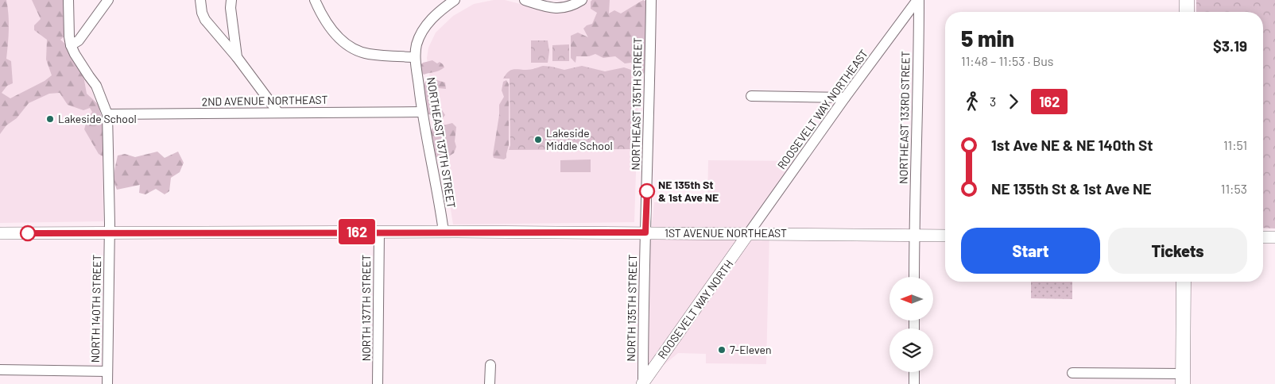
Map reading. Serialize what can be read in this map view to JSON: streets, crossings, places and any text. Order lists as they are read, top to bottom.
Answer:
{
  "streets": {
    "street": [
      "2ND AVENUE NORTHEAST",
      "NORTHEAST 135TH STREET",
      "ROOSEVELT WAY NORTHEAST",
      "NORTHEAST 133RD STREET",
      "NORTHEAST 137TH STREET",
      "1ST AVENUE NORTHEAST",
      "NORTH 137TH STREET",
      "NORTH 135TH STREET",
      "NORTH 140TH STREET",
      "ROOSEVELT WAY NORTH"
    ]
  },
  "crossings": [
    ["2ND AVENUE NORTHEAST", "NORTHEAST 137TH STREET"],
    ["2ND AVENUE NORTHEAST", "NORTH 140TH STREET"],
    ["NORTHEAST 135TH STREET", "1ST AVENUE NORTHEAST"],
    ["NORTHEAST 135TH STREET", "NORTH 135TH STREET"],
    ["ROOSEVELT WAY NORTHEAST", "NORTHEAST 133RD STREET"],
    ["ROOSEVELT WAY NORTHEAST", "1ST AVENUE NORTHEAST"],
    ["ROOSEVELT WAY NORTHEAST", "ROOSEVELT WAY NORTH"],
    ["NORTHEAST 133RD STREET", "1ST AVENUE NORTHEAST"],
    ["NORTHEAST 137TH STREET", "1ST AVENUE NORTHEAST"],
    ["1ST AVENUE NORTHEAST", "NORTH 137TH STREET"],
    ["1ST AVENUE NORTHEAST", "NORTH 135TH STREET"],
    ["1ST AVENUE NORTHEAST", "NORTH 140TH STREET"],
    ["1ST AVENUE NORTHEAST", "ROOSEVELT WAY NORTH"],
    ["NORTH 135TH STREET", "ROOSEVELT WAY NORTH"]
  ],
  "places": [
    "Lakeside School",
    "Lakeside Middle School",
    "NE 135th St & 1st Ave NE",
    "7-Eleven"
  ],
  "lines": ["bus line 162"],
  "north": "left",
  "page": {
    "on_map": "162",
    "heading": ["5 min", "11:48 – 11:53 · Bus", "$3.19"],
    "legs": ["3", "162"],
    "list": [
      {
        "name": "1st Ave NE & NE 140th St",
        "value": "11:51"
      },
      {
        "name": "NE 135th St & 1st Ave NE",
        "value": "11:53"
      }
    ],
    "buttons": ["Start", "Tickets"]
  }
}
